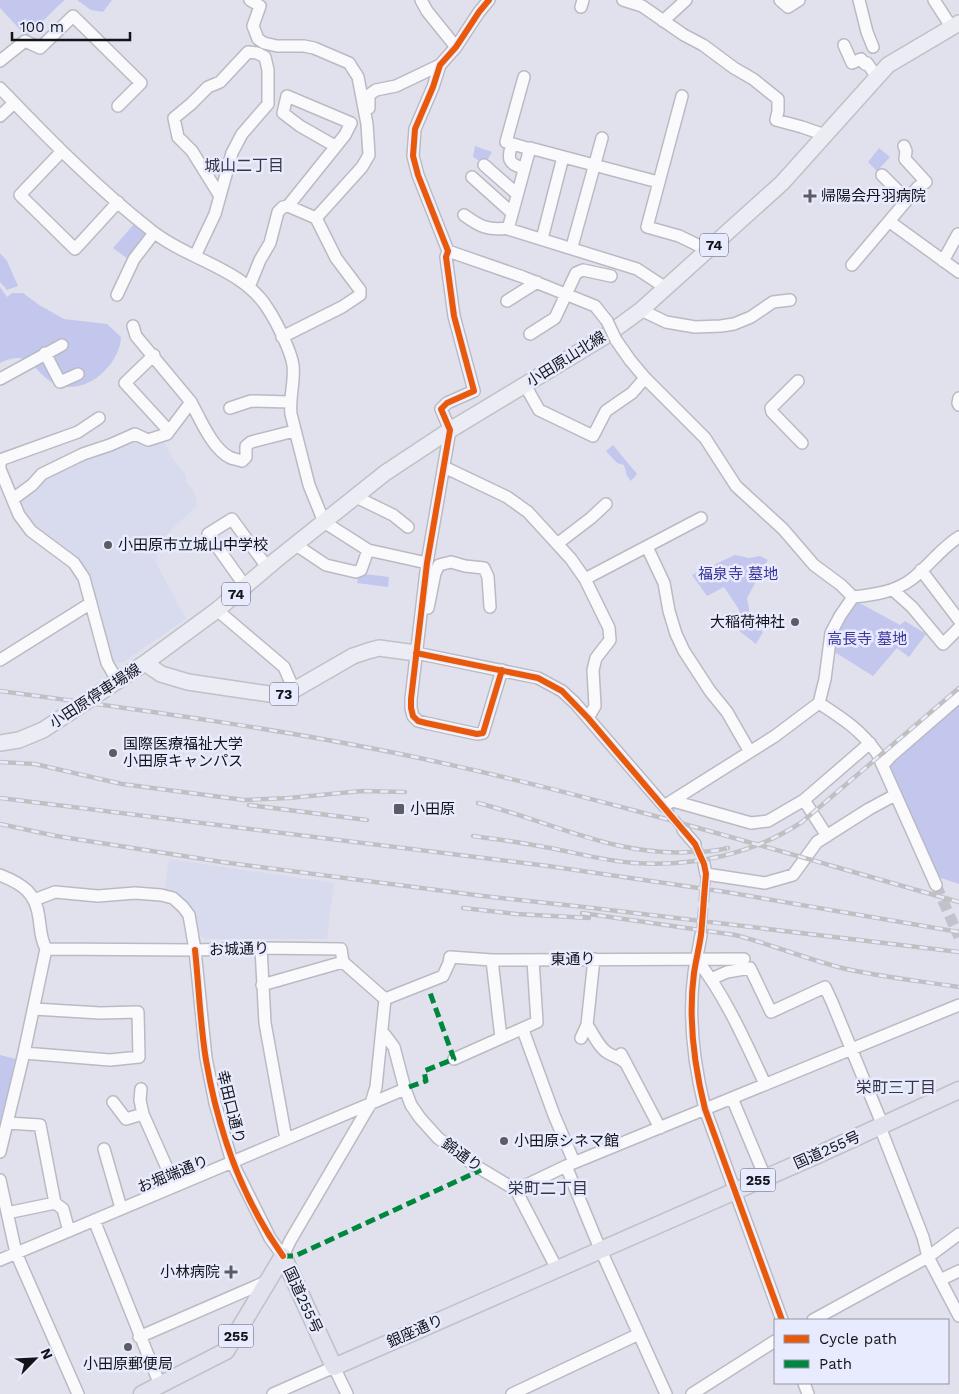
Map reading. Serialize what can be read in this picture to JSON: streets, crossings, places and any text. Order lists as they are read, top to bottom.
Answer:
{
  "streets": {
    "highway": ["国道255号", "255", "銀座通り"],
    "main road": [
      "74",
      "小田原山北線",
      "73",
      "小田原停車場線"
    ],
    "street": [
      "お城通り",
      "東通り",
      "幸田口通り",
      "錦通り",
      "お堀端通り"
    ]
  },
  "crossings": [
    ["小田原山北線", "小田原停車場線"],
    ["お城通り", "幸田口通り"],
    ["幸田口通り", "国道255号"],
    ["幸田口通り", "お堀端通り"],
    ["国道255号", "銀座通り"],
    ["錦通り", "お堀端通り"]
  ],
  "districts": ["城山二丁目", "栄町三丁目", "栄町二丁目"],
  "parks": ["福泉寺 墓地", "高長寺 墓地"],
  "places": {
    "health": ["帰陽会丹羽病院", "小林病院"],
    "other": [
      "小田原市立城山中学校",
      "大稲荷神社",
      "国際医療福祉大学 小田原キャンパス",
      "小田原シネマ館",
      "小田原郵便局"
    ],
    "transit": ["小田原"]
  },
  "legend": ["Cycle path", "Path"],
  "scale_bar": "100 m",
  "north": "top right"
}
